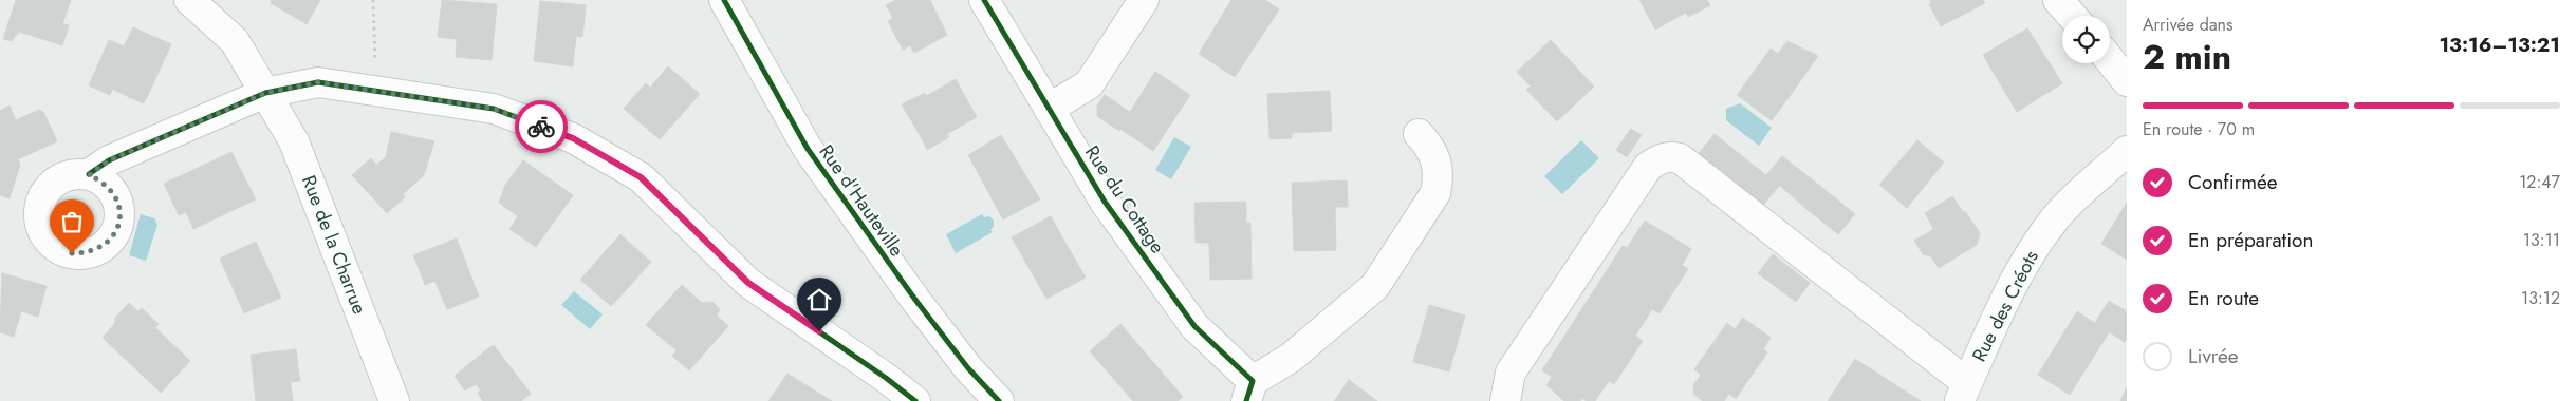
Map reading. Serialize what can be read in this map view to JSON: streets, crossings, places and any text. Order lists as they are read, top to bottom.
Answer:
{
  "streets": {
    "street": [
      "Rue du Cottage",
      "Rue d'Hauteville",
      "Rue de la Charrue",
      "Rue des Créots"
    ]
  },
  "page": {
    "heading": ["2 min", "Arrivée dans", "13:16–13:21"],
    "bar": "En route · 70 m",
    "list": [
      ["Confirmée", "12:47"],
      ["En préparation", "13:11"],
      ["En route", "13:12"],
      "Livrée"
    ]
  }
}
